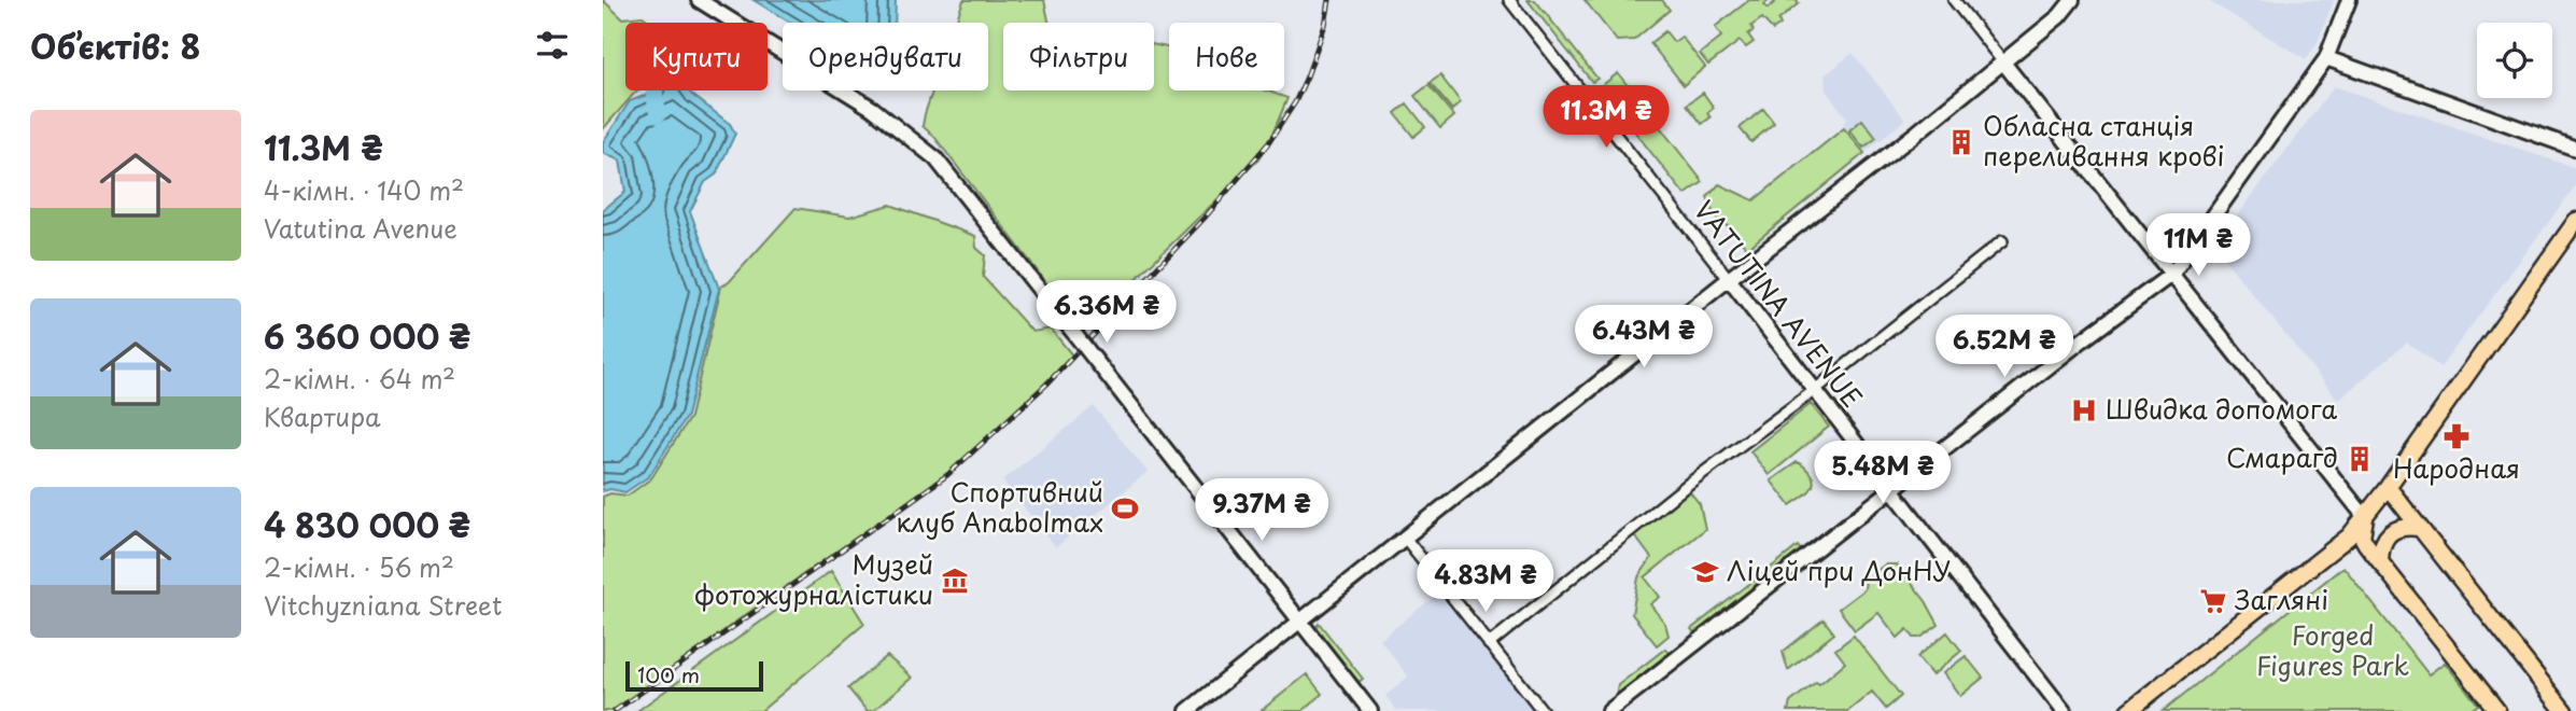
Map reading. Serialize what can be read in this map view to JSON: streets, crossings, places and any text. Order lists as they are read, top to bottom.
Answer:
{
  "streets": {
    "street": ["VATUTINA AVENUE"]
  },
  "parks": ["Forged Figures Park"],
  "places": {
    "building": ["Обласна станція переливання крові", "Смарагд"],
    "hospital": ["Швидка допомога"],
    "pharmacy": ["Народная"],
    "sports": ["Спортивний клуб Anabolmax"],
    "school or university": ["Ліцей при ДонНУ"],
    "museum": ["Музей фотожурналістики"],
    "supermarket": ["Загляні"]
  },
  "scale_bar": "100 m",
  "page": {
    "heading": "Об’єктів: 8",
    "chip": [
      "Купити",
      "Орендувати",
      "Фільтри",
      "Нове"
    ],
    "price": [
      "11.3M ₴",
      "11M ₴",
      "6.36M ₴",
      "6.43M ₴",
      "6.52M ₴",
      "5.48M ₴",
      "9.37M ₴",
      "4.83M ₴"
    ],
    "list": [
      {
        "name": "11.3M ₴",
        "note": "4-кімн. · 140 m² · Vatutina Avenue"
      },
      {
        "name": "6 360 000 ₴",
        "note": "2-кімн. · 64 m² · Квартира"
      },
      {
        "name": "4 830 000 ₴",
        "note": "2-кімн. · 56 m² · Vitchyzniana Street"
      }
    ],
    "scale": "100 m"
  }
}
